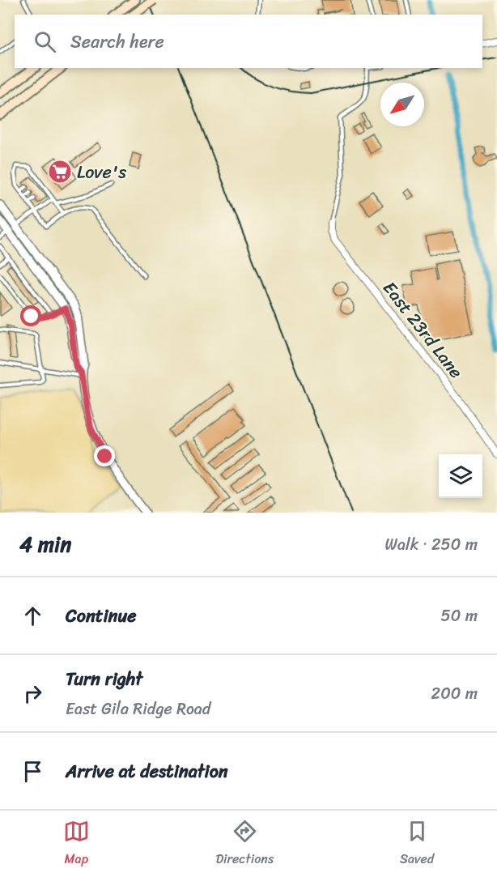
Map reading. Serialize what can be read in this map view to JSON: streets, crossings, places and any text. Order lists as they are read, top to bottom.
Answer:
{
  "streets": {
    "street": ["East 23rd Lane"]
  },
  "places": {
    "supermarket": ["Love's"]
  },
  "north": "bottom left",
  "page": {
    "search": "Search here",
    "heading": ["4 min", "Walk · 250 m"],
    "list": [
      ["Continue", "50 m"],
      ["Turn right", "East Gila Ridge Road", "200 m"],
      "Arrive at destination"
    ],
    "nav": ["Map", "Directions", "Saved"]
  }
}
